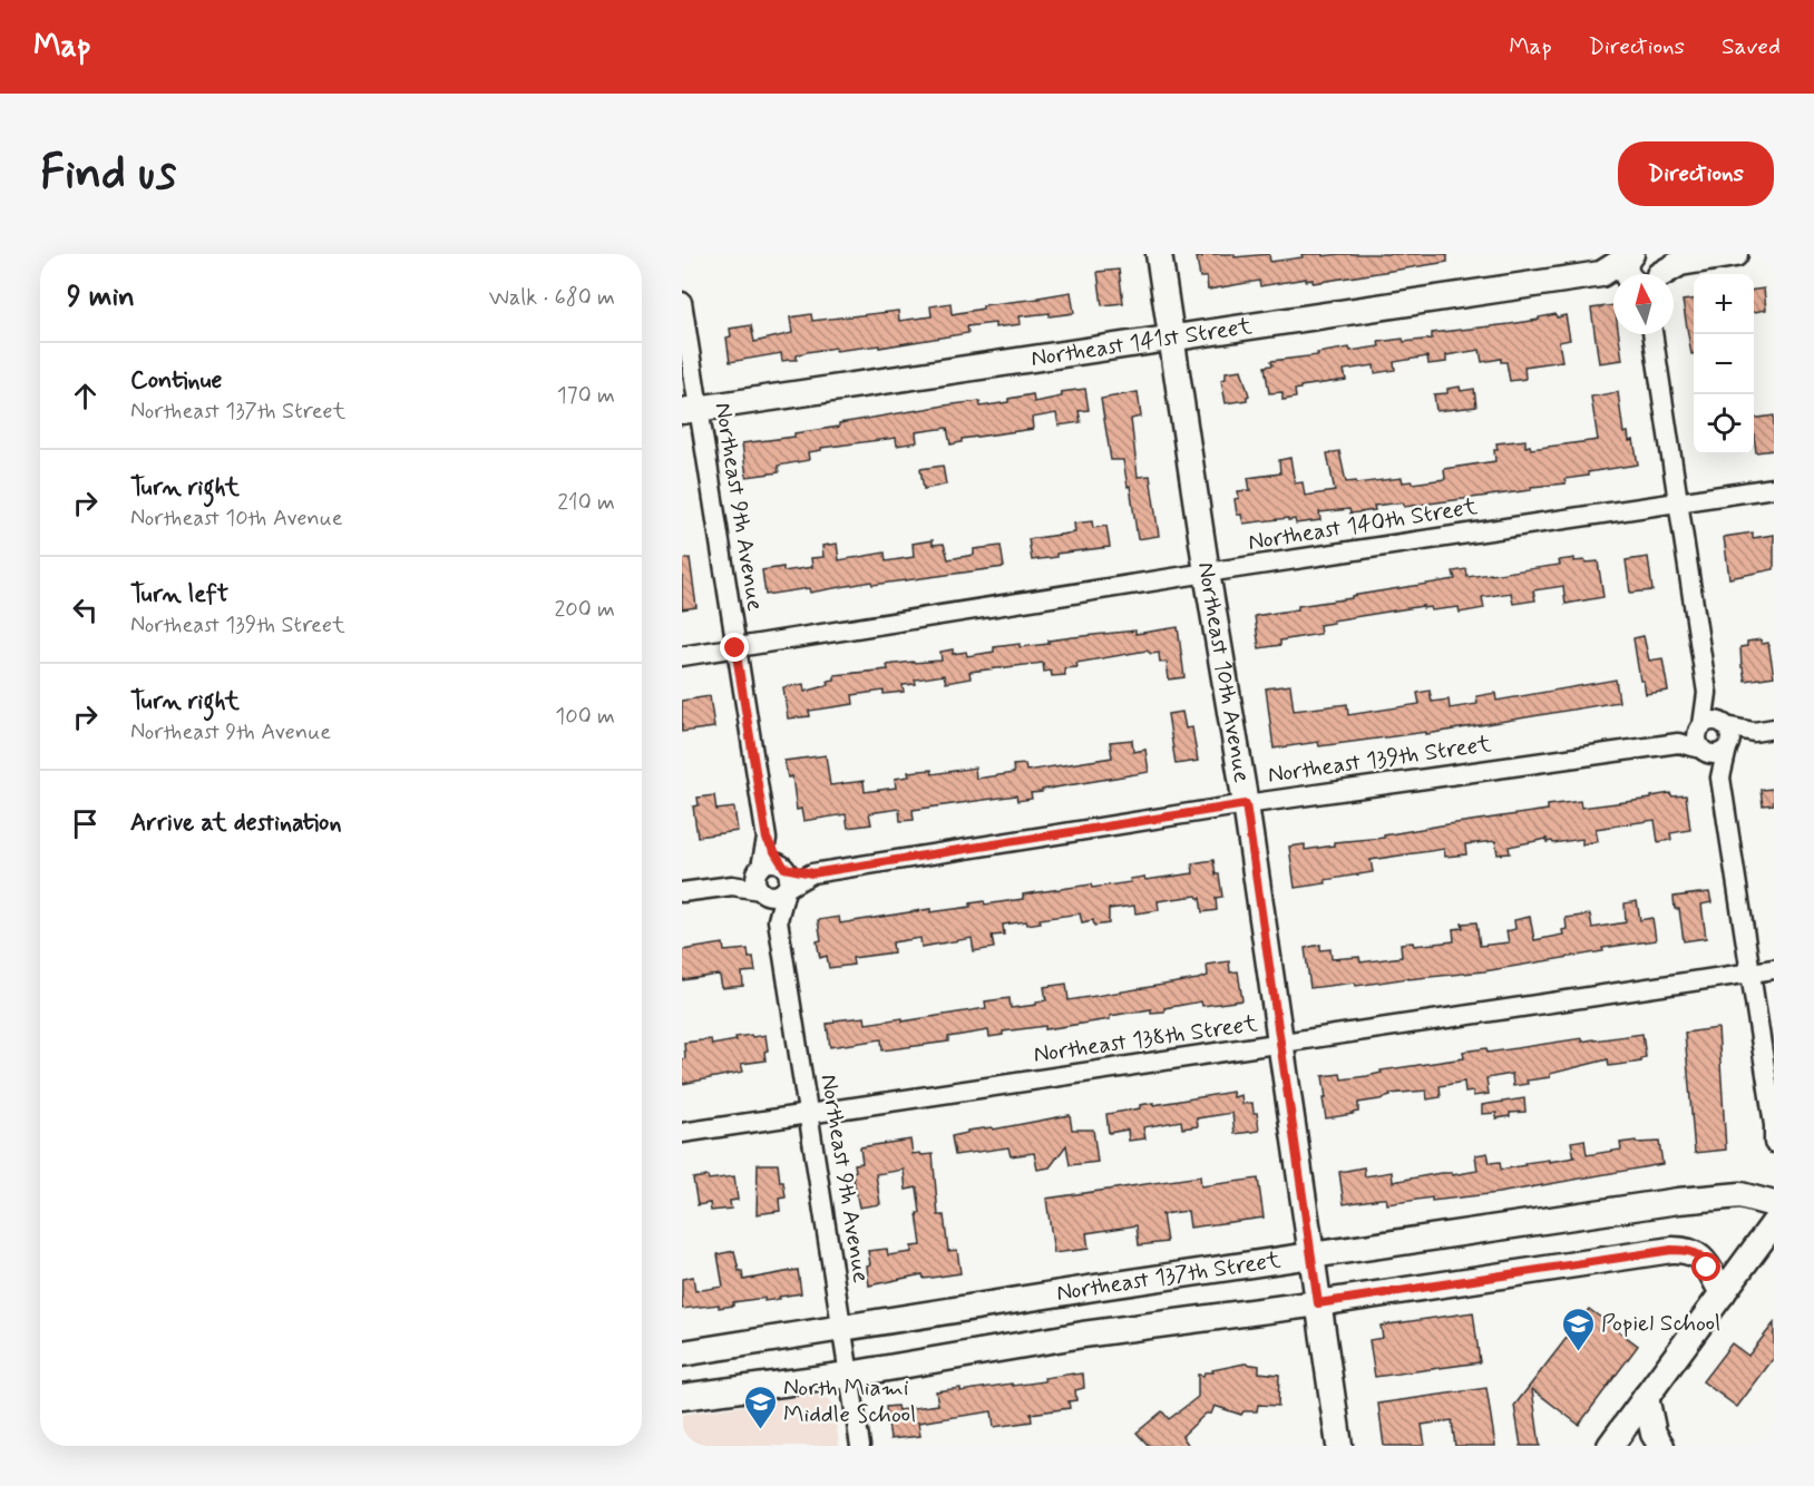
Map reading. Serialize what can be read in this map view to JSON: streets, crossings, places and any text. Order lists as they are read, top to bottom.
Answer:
{
  "streets": {
    "street": [
      "Northeast 141st Street",
      "Northeast 9th Avenue",
      "Northeast 140th Street",
      "Northeast 10th Avenue",
      "Northeast 139th Street",
      "Northeast 138th Street",
      "Northeast 137th Street"
    ]
  },
  "crossings": [
    ["Northeast 141st Street", "Northeast 9th Avenue"],
    ["Northeast 141st Street", "Northeast 10th Avenue"],
    ["Northeast 9th Avenue", "Northeast 140th Street"],
    ["Northeast 9th Avenue", "Northeast 139th Street"],
    ["Northeast 9th Avenue", "Northeast 138th Street"],
    ["Northeast 9th Avenue", "Northeast 137th Street"],
    ["Northeast 140th Street", "Northeast 10th Avenue"],
    ["Northeast 10th Avenue", "Northeast 139th Street"],
    ["Northeast 10th Avenue", "Northeast 138th Street"],
    ["Northeast 10th Avenue", "Northeast 137th Street"]
  ],
  "places": {
    "school or university": ["Popiel School", "North Miami Middle School"]
  },
  "north": "top",
  "page": {
    "header": "Map",
    "nav": ["Map", "Directions", "Saved"],
    "buttons": "Directions",
    "title": "Find us",
    "heading": ["9 min", "Walk · 680 m"],
    "map_buttons": ["+", "−"],
    "list": [
      ["Continue", "Northeast 137th Street", "170 m"],
      ["Turn right", "Northeast 10th Avenue", "210 m"],
      ["Turn left", "Northeast 139th Street", "200 m"],
      ["Turn right", "Northeast 9th Avenue", "100 m"],
      "Arrive at destination"
    ]
  }
}
